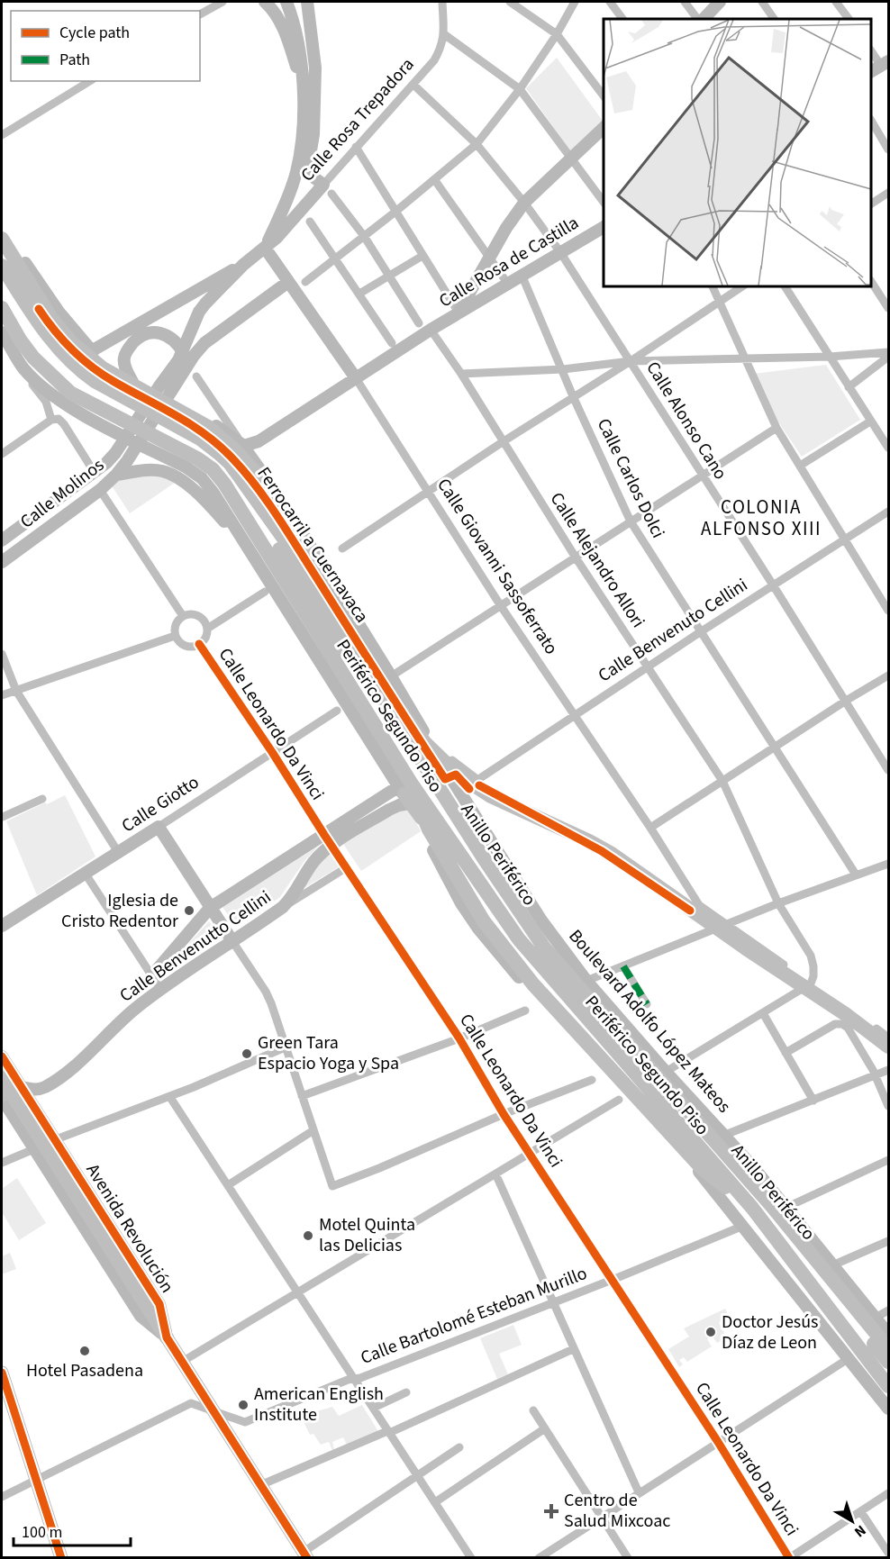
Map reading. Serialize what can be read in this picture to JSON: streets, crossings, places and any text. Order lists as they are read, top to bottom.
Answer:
{
  "streets": {
    "highway": ["Periférico Segundo Piso", "Anillo Periférico"],
    "main road": [
      "Calle Rosa Trepadora",
      "Calle Rosa de Castilla",
      "Calle Molinos",
      "Calle Giovanni Sassoferrato",
      "Calle Giotto",
      "Calle Benvenutto Cellini",
      "Boulevard Adolfo López Mateos",
      "Avenida Revolución"
    ],
    "street": [
      "Calle Alonso Cano",
      "Calle Carlos Dolci",
      "Calle Alejandro Allori",
      "Calle Benvenuto Cellini",
      "Calle Leonardo Da Vinci",
      "Calle Bartolomé Esteban Murillo"
    ],
    "cycle path": ["Ferrocarril a Cuernavaca"]
  },
  "crossings": [
    ["Calle Rosa Trepadora", "Calle Alonso Cano"],
    ["Calle Rosa Trepadora", "Calle Molinos"],
    ["Calle Rosa Trepadora", "Calle Giovanni Sassoferrato"],
    ["Calle Rosa de Castilla", "Calle Alonso Cano"],
    ["Calle Rosa de Castilla", "Calle Carlos Dolci"],
    ["Calle Rosa de Castilla", "Calle Alejandro Allori"],
    ["Calle Rosa de Castilla", "Calle Giovanni Sassoferrato"],
    ["Calle Rosa de Castilla", "Boulevard Adolfo López Mateos"],
    ["Calle Alonso Cano", "Calle Benvenuto Cellini"],
    ["Calle Carlos Dolci", "Calle Benvenuto Cellini"],
    ["Calle Molinos", "Calle Giovanni Sassoferrato"],
    ["Calle Alejandro Allori", "Calle Benvenuto Cellini"],
    ["Calle Giovanni Sassoferrato", "Calle Benvenuto Cellini"],
    ["Calle Benvenuto Cellini", "Boulevard Adolfo López Mateos"],
    ["Periférico Segundo Piso", "Boulevard Adolfo López Mateos"],
    ["Calle Leonardo Da Vinci", "Calle Giotto"],
    ["Calle Leonardo Da Vinci", "Calle Benvenutto Cellini"],
    ["Calle Leonardo Da Vinci", "Calle Bartolomé Esteban Murillo"],
    ["Anillo Periférico", "Calle Benvenutto Cellini"],
    ["Calle Benvenutto Cellini", "Avenida Revolución"],
    ["Avenida Revolución", "Calle Bartolomé Esteban Murillo"]
  ],
  "districts": ["COLONIA ALFONSO XIII"],
  "places": {
    "other": [
      "Iglesia de Cristo Redentor",
      "Green Tara Espacio Yoga y Spa",
      "Motel Quinta las Delicias",
      "Doctor Jesús Díaz de Leon",
      "Hotel Pasadena",
      "American English Institute"
    ],
    "health": ["Centro de Salud Mixcoac"]
  },
  "legend": ["Cycle path", "Path"],
  "scale_bar": "100 m",
  "north": "bottom right"
}
